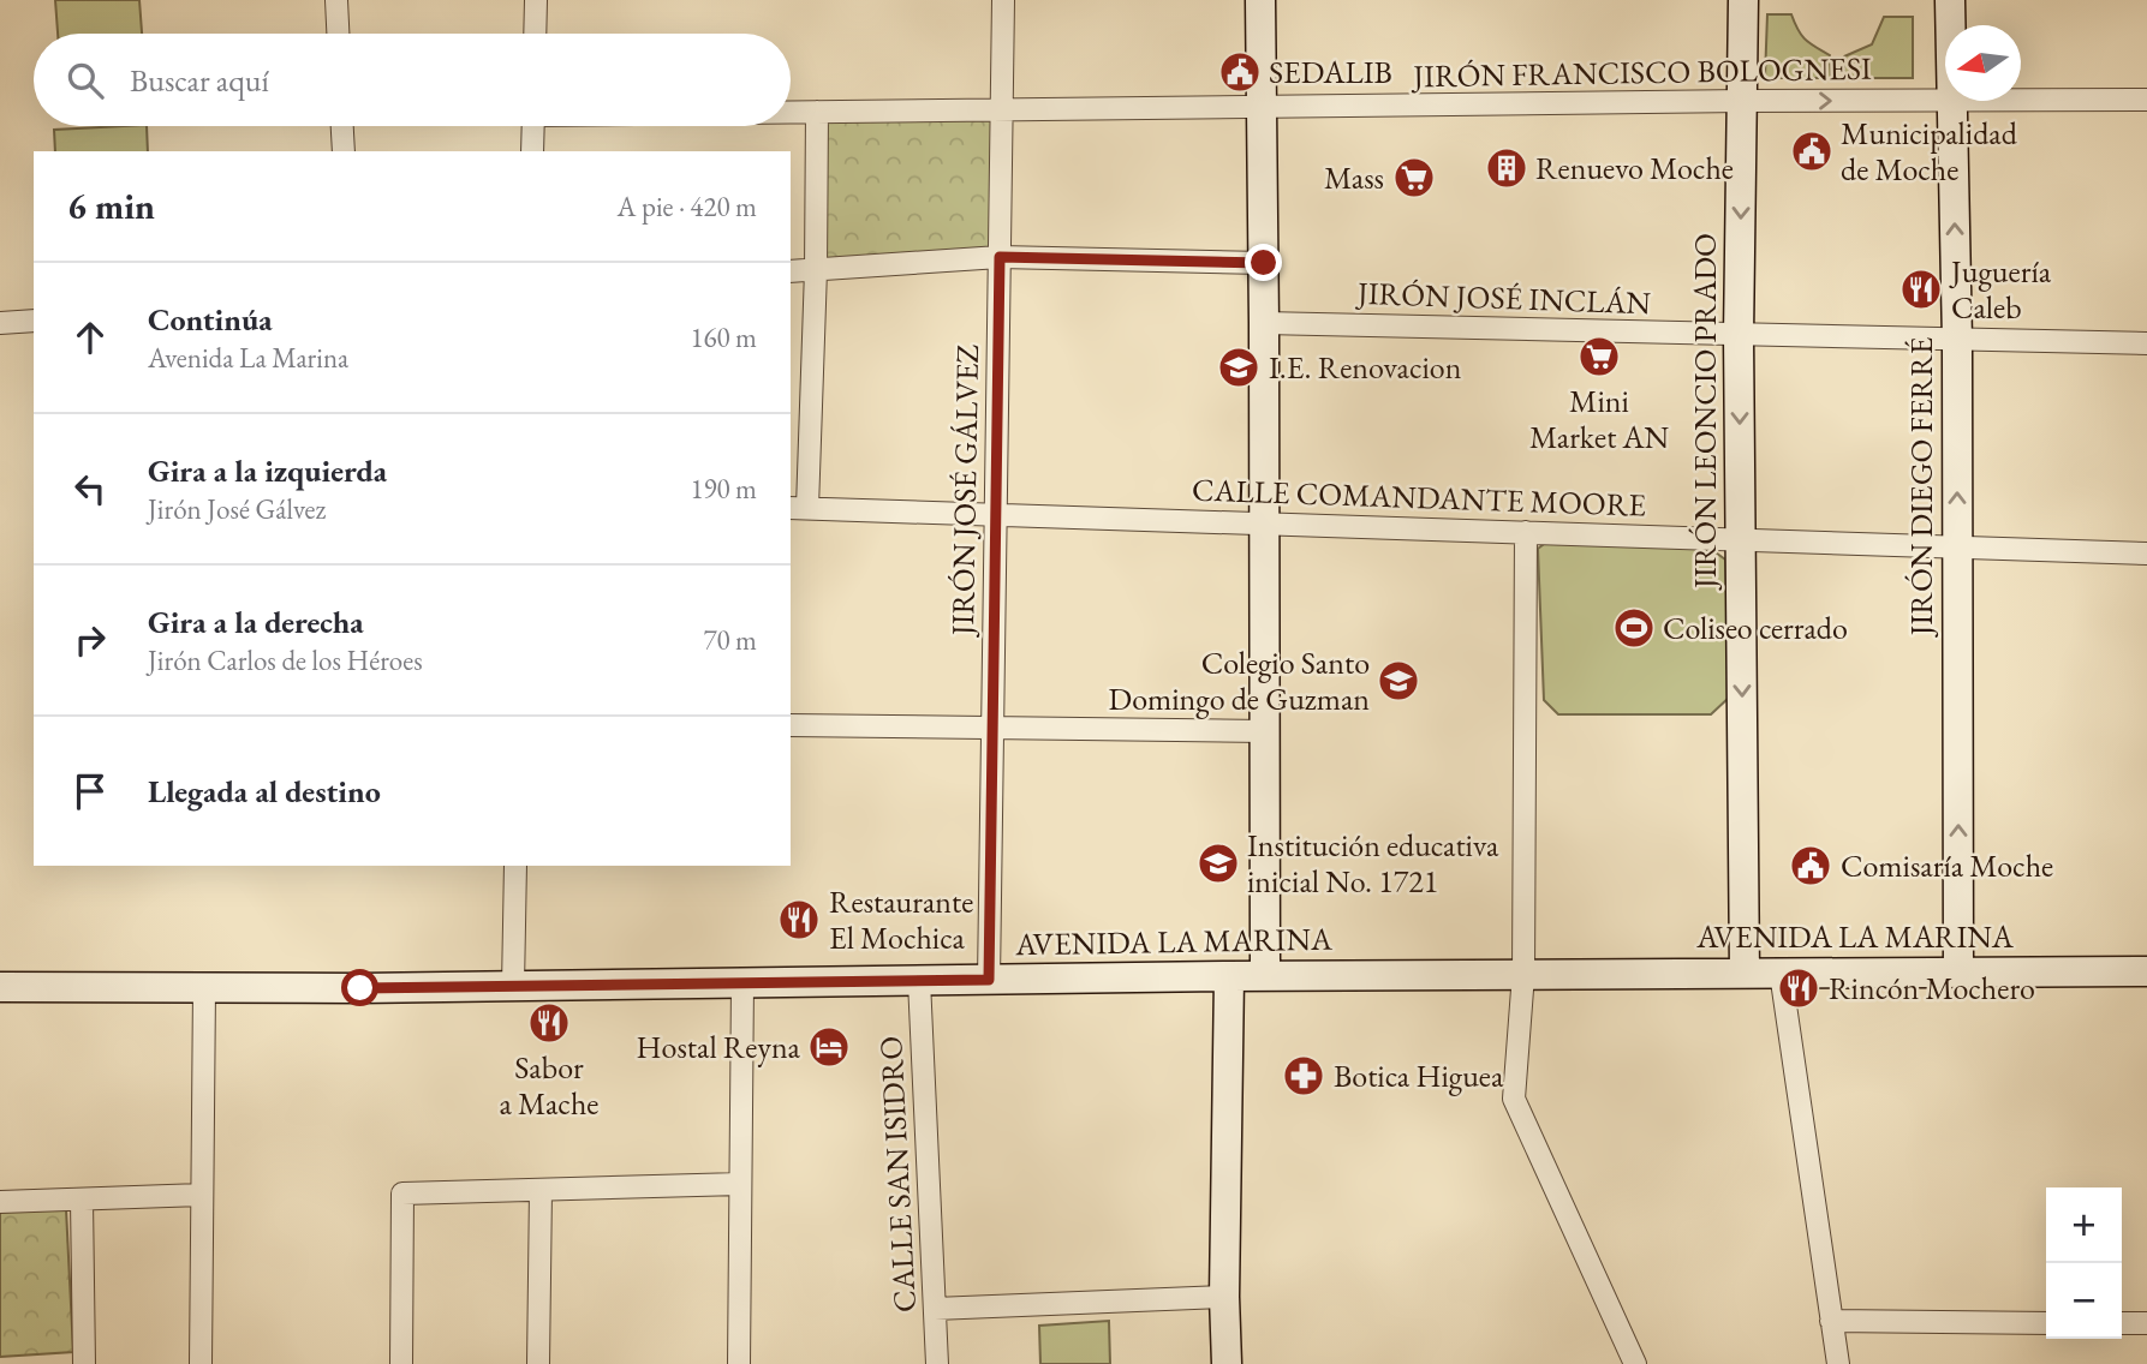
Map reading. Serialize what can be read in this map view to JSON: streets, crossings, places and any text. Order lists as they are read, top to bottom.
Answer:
{
  "streets": {
    "street": [
      "JIRÓN FRANCISCO BOLOGNESI",
      "JIRÓN JOSÉ INCLÁN",
      "JIRÓN LEONCIO PRADO",
      "JIRÓN DIEGO FERRÉ",
      "JIRÓN JOSÉ GÁLVEZ",
      "CALLE COMANDANTE MOORE",
      "AVENIDA LA MARINA",
      "CALLE SAN ISIDRO"
    ]
  },
  "crossings": [
    ["JIRÓN FRANCISCO BOLOGNESI", "JIRÓN LEONCIO PRADO"],
    ["JIRÓN FRANCISCO BOLOGNESI", "JIRÓN JOSÉ GÁLVEZ"],
    ["JIRÓN JOSÉ INCLÁN", "JIRÓN LEONCIO PRADO"],
    ["JIRÓN JOSÉ INCLÁN", "JIRÓN DIEGO FERRÉ"],
    ["JIRÓN LEONCIO PRADO", "CALLE COMANDANTE MOORE"],
    ["JIRÓN LEONCIO PRADO", "AVENIDA LA MARINA"],
    ["JIRÓN DIEGO FERRÉ", "CALLE COMANDANTE MOORE"],
    ["JIRÓN DIEGO FERRÉ", "AVENIDA LA MARINA"],
    ["JIRÓN JOSÉ GÁLVEZ", "CALLE COMANDANTE MOORE"],
    ["JIRÓN JOSÉ GÁLVEZ", "AVENIDA LA MARINA"],
    ["AVENIDA LA MARINA", "CALLE SAN ISIDRO"]
  ],
  "one_way": ["JIRÓN DIEGO FERRÉ"],
  "places": {
    "public building": ["SEDALIB", "Municipalidad de Moche", "Comisaría Moche"],
    "building": ["Renuevo Moche"],
    "supermarket": ["Mass", "Mini Market AN"],
    "restaurant": [
      "Juguería Caleb",
      "Restaurante El Mochica",
      "Rincón Mochero",
      "Sabor a Mache"
    ],
    "school or university": ["I.E. Renovacion", "Colegio Santo Domingo de Guzman", "Institución educativa inicial No. 1721"],
    "sports": ["Coliseo cerrado"],
    "hotel": ["Hostal Reyna"],
    "pharmacy": ["Botica Higuea"]
  },
  "north": "left",
  "page": {
    "search": "Buscar aquí",
    "heading": ["6 min", "A pie · 420 m"],
    "list": [
      ["Continúa", "Avenida La Marina", "160 m"],
      ["Gira a la izquierda", "Jirón José Gálvez", "190 m"],
      ["Gira a la derecha", "Jirón Carlos de los Héroes", "70 m"],
      "Llegada al destino"
    ],
    "map_buttons": ["+", "−"]
  }
}
